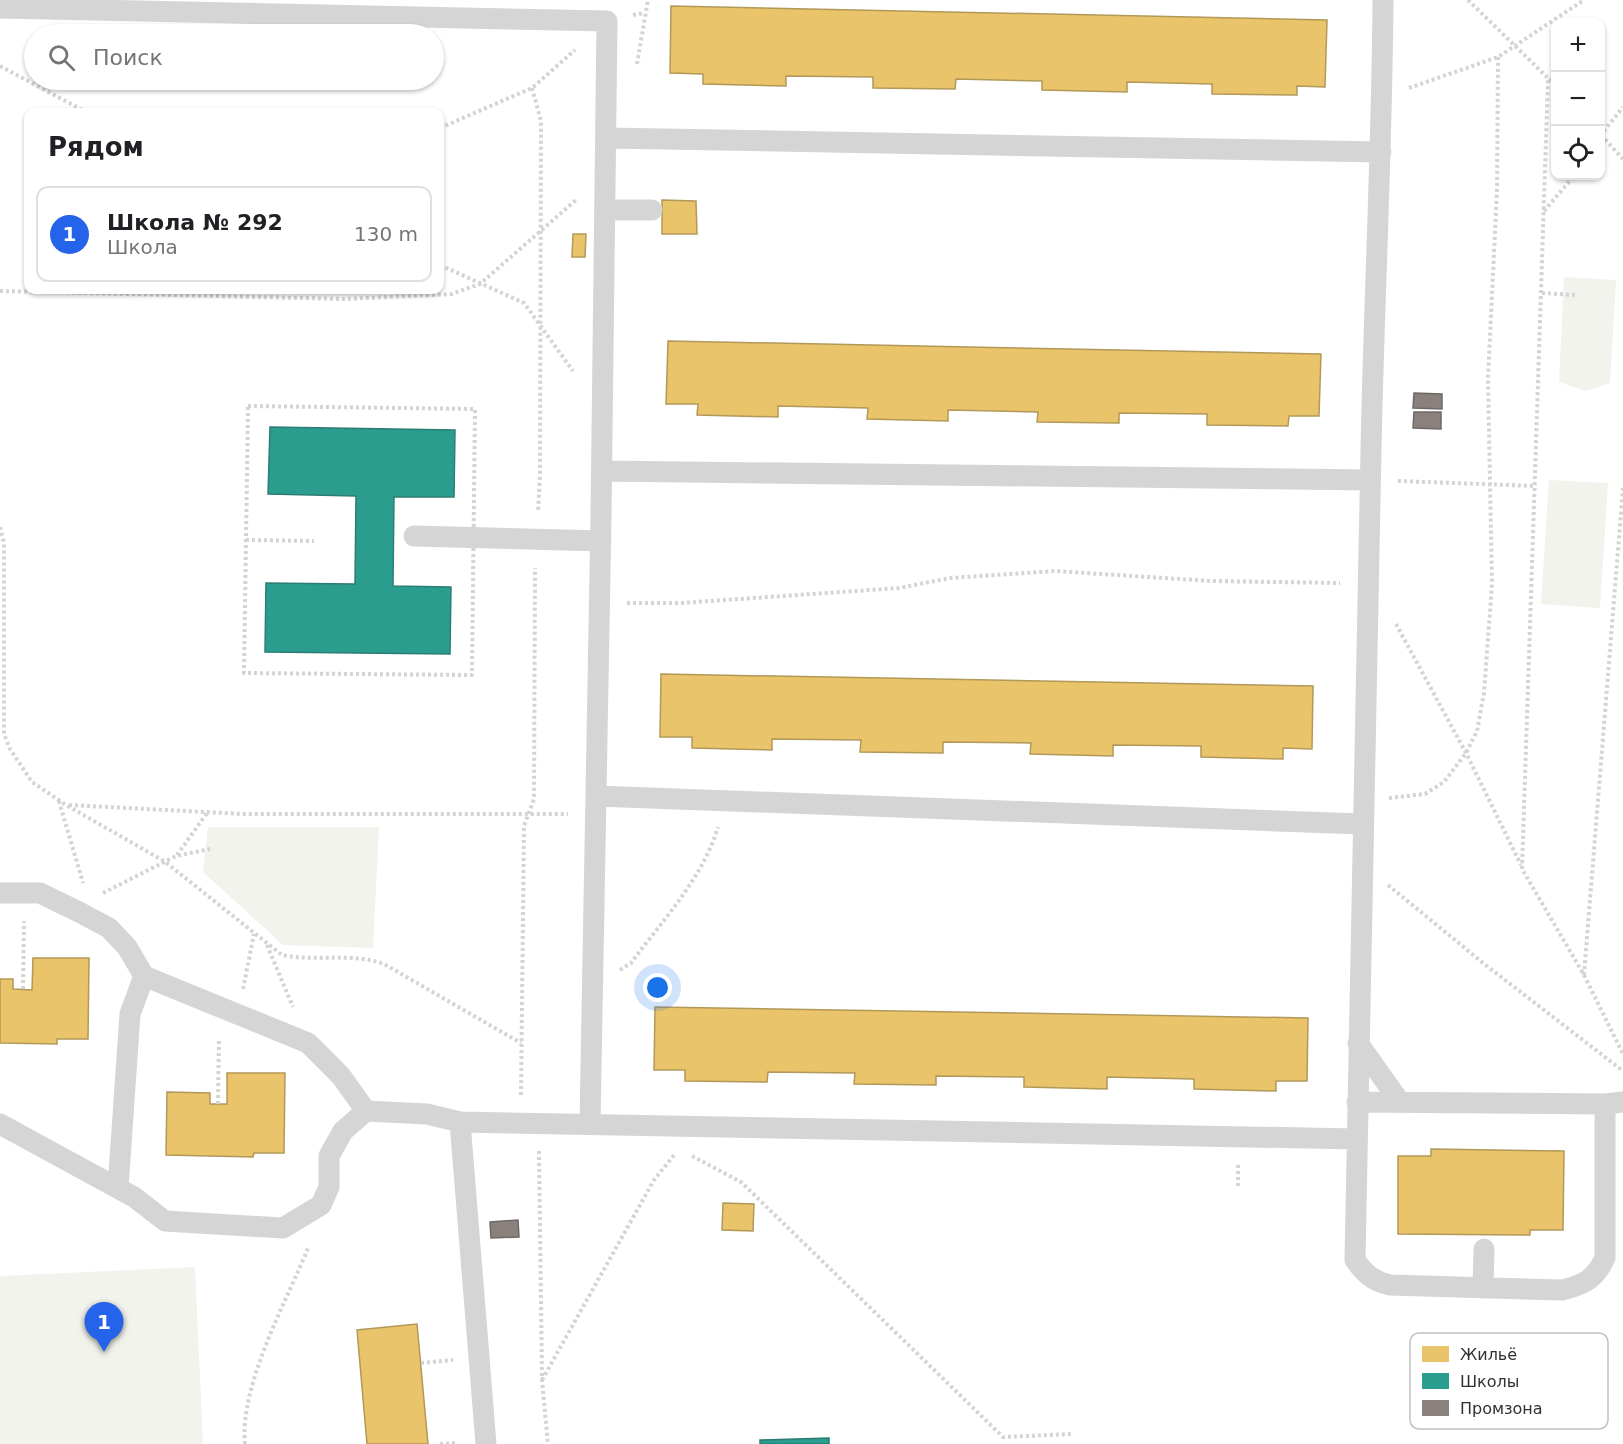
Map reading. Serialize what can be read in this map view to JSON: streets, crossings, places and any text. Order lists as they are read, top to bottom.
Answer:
{
  "legend": ["Жильё", "Школы", "Промзона"],
  "page": {
    "map_buttons": ["+", "−"],
    "search": "Поиск",
    "heading": "Рядом",
    "list": [
      {
        "mark": "1",
        "name": "Школа № 292",
        "note": "Школа",
        "value": "130 m"
      }
    ],
    "pins": "1"
  }
}
